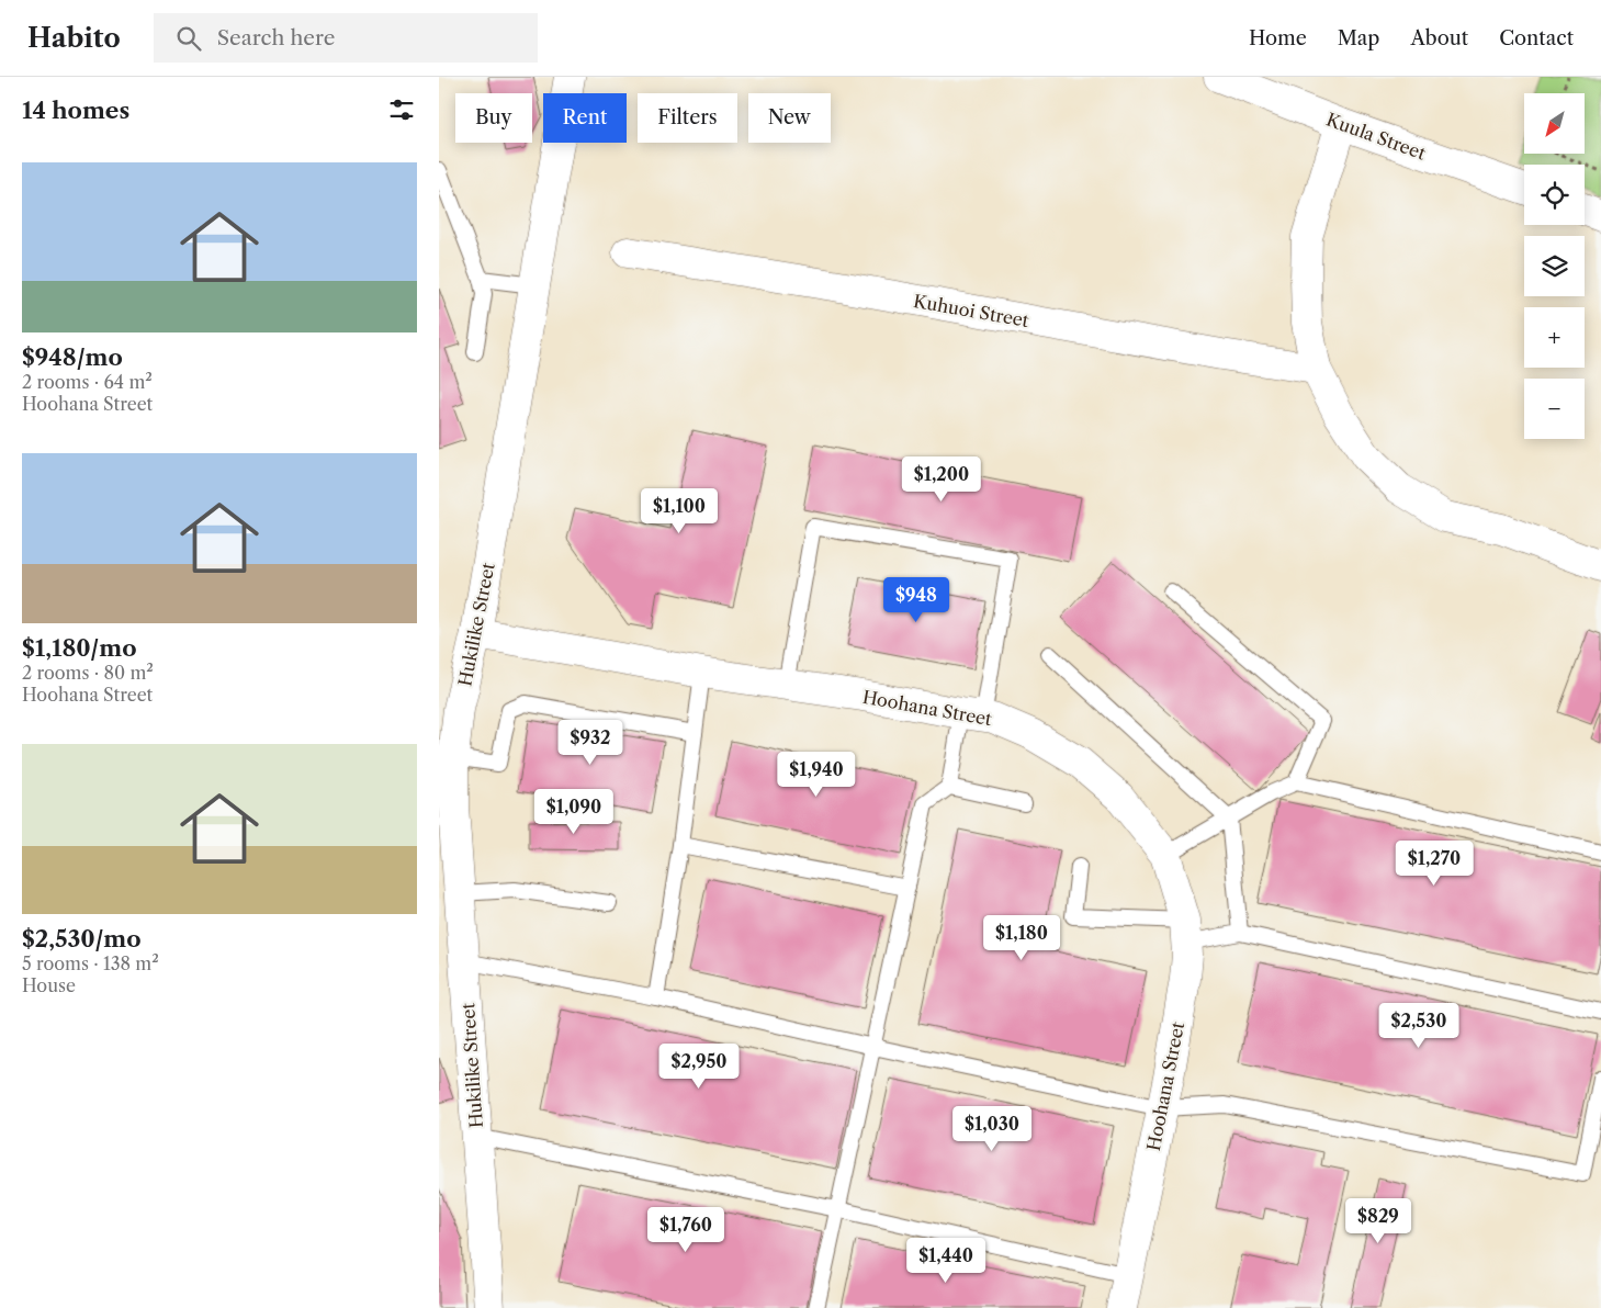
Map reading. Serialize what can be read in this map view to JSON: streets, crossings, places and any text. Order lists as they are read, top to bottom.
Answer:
{
  "streets": {
    "street": [
      "Kuula Street",
      "Kuhuoi Street",
      "Hukilike Street",
      "Hoohana Street"
    ]
  },
  "crossings": [
    ["Hukilike Street", "Hoohana Street"]
  ],
  "north": "bottom left",
  "page": {
    "header": "Habito",
    "search": "Search here",
    "nav": [
      "Home",
      "Map",
      "About",
      "Contact"
    ],
    "heading": "14 homes",
    "map_buttons": ["+", "−"],
    "chip": [
      "Buy",
      "Rent",
      "Filters",
      "New"
    ],
    "list": [
      {
        "name": "$948/mo",
        "note": "2 rooms · 64 m² · Hoohana Street"
      },
      {
        "name": "$1,180/mo",
        "note": "2 rooms · 80 m² · Hoohana Street"
      },
      {
        "name": "$2,530/mo",
        "note": "5 rooms · 138 m² · House"
      }
    ],
    "price": [
      "$1,200",
      "$1,100",
      "$948",
      "$932",
      "$1,940",
      "$1,090",
      "$1,270",
      "$1,180",
      "$2,530",
      "$2,950",
      "$1,030",
      "$829",
      "$1,760",
      "$1,440"
    ]
  }
}
